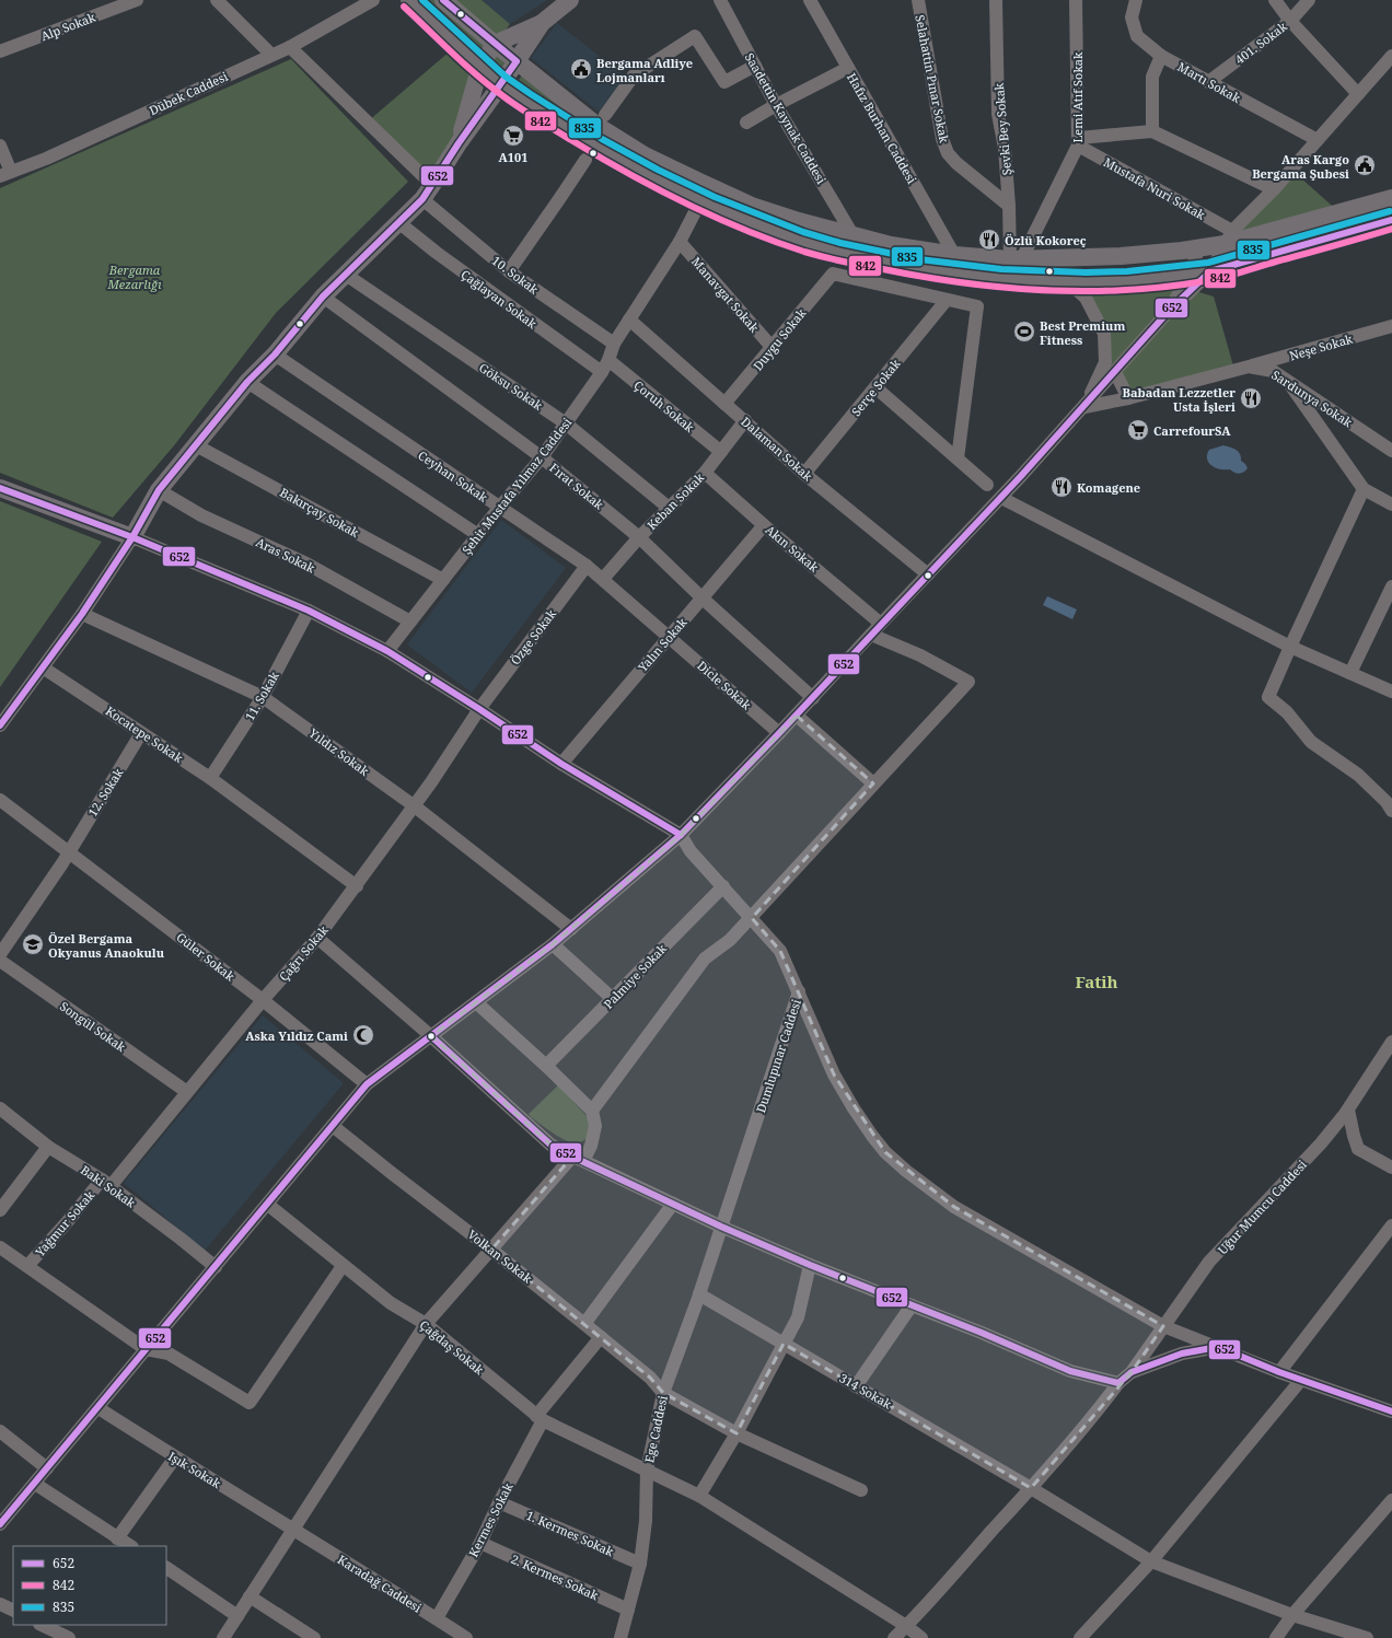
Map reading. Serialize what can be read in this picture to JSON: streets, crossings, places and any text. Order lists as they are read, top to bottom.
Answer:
{
  "streets": {
    "main road": ["Dumlupınar Caddesi"],
    "street": [
      "Alp Sokak",
      "401. Sokak",
      "Selahattin Pınar Sokak",
      "Martı Sokak",
      "Dübek Caddesi",
      "Lemi Atıf Sokak",
      "Saadettin Kaynak Caddesi",
      "Hafız Burhan Caddesi",
      "Şevki Bey Sokak",
      "Mustafa Nuri Sokak",
      "10. Sokak",
      "Manavgat Sokak",
      "Çağlayan Sokak",
      "Duygu Sokak",
      "Neşe Sokak",
      "Göksu Sokak",
      "Serçe Sokak",
      "Sardunya Sokak",
      "Çoruh Sokak",
      "Dalaman Sokak",
      "Ceyhan Sokak",
      "Şehit Mustafa Yılmaz Caddesi",
      "Fırat Sokak",
      "Keban Sokak",
      "Bakırçay Sokak",
      "Akın Sokak",
      "Aras Sokak",
      "Özge Sokak",
      "Yalın Sokak",
      "Dicle Sokak",
      "11. Sokak",
      "Kocatepe Sokak",
      "Yıldız Sokak",
      "12. Sokak",
      "Çağrı Sokak",
      "Güler Sokak",
      "Palmiye Sokak",
      "Songül Sokak",
      "Baki Sokak",
      "Uğur Mumcu Caddesi",
      "Yağmur Sokak",
      "Volkan Sokak",
      "Çağdaş Sokak",
      "314 Sokak",
      "Ege Caddesi",
      "Işık Sokak",
      "Kermes Sokak",
      "1. Kermes Sokak",
      "2. Kermes Sokak",
      "Karadağ Caddesi"
    ]
  },
  "crossings": [
    ["401. Sokak", "Martı Sokak"],
    ["Selahattin Pınar Sokak", "Şevki Bey Sokak"],
    ["Dübek Caddesi", "10. Sokak"],
    ["Lemi Atıf Sokak", "Mustafa Nuri Sokak"],
    ["10. Sokak", "Şehit Mustafa Yılmaz Caddesi"],
    ["Manavgat Sokak", "Duygu Sokak"],
    ["Manavgat Sokak", "Şehit Mustafa Yılmaz Caddesi"],
    ["Çağlayan Sokak", "Şehit Mustafa Yılmaz Caddesi"],
    ["Duygu Sokak", "Serçe Sokak"],
    ["Duygu Sokak", "Dalaman Sokak"],
    ["Neşe Sokak", "Sardunya Sokak"],
    ["Göksu Sokak", "Şehit Mustafa Yılmaz Caddesi"],
    ["Göksu Sokak", "Keban Sokak"],
    ["Serçe Sokak", "Dalaman Sokak"],
    ["Çoruh Sokak", "Şehit Mustafa Yılmaz Caddesi"],
    ["Çoruh Sokak", "Keban Sokak"],
    ["Dalaman Sokak", "Şehit Mustafa Yılmaz Caddesi"],
    ["Dalaman Sokak", "Keban Sokak"],
    ["Ceyhan Sokak", "Şehit Mustafa Yılmaz Caddesi"],
    ["Ceyhan Sokak", "Keban Sokak"],
    ["Ceyhan Sokak", "Özge Sokak"],
    ["Ceyhan Sokak", "Yalın Sokak"],
    ["Ceyhan Sokak", "Dicle Sokak"],
    ["Şehit Mustafa Yılmaz Caddesi", "Fırat Sokak"],
    ["Şehit Mustafa Yılmaz Caddesi", "Bakırçay Sokak"],
    ["Şehit Mustafa Yılmaz Caddesi", "Aras Sokak"],
    ["Şehit Mustafa Yılmaz Caddesi", "Dumlupınar Caddesi"],
    ["Fırat Sokak", "Keban Sokak"],
    ["Fırat Sokak", "Yalın Sokak"],
    ["Keban Sokak", "Akın Sokak"],
    ["Akın Sokak", "Yalın Sokak"],
    ["Özge Sokak", "Çağrı Sokak"],
    ["Özge Sokak", "Dumlupınar Caddesi"],
    ["Yalın Sokak", "Dicle Sokak"],
    ["Yalın Sokak", "Dumlupınar Caddesi"],
    ["11. Sokak", "Kocatepe Sokak"],
    ["11. Sokak", "Yıldız Sokak"],
    ["11. Sokak", "Dumlupınar Caddesi"],
    ["Kocatepe Sokak", "12. Sokak"],
    ["Kocatepe Sokak", "Çağrı Sokak"],
    ["Yıldız Sokak", "Çağrı Sokak"],
    ["12. Sokak", "Güler Sokak"],
    ["Çağrı Sokak", "Güler Sokak"],
    ["Çağrı Sokak", "Songül Sokak"],
    ["Çağrı Sokak", "Dumlupınar Caddesi"],
    ["Çağrı Sokak", "Baki Sokak"],
    ["Çağrı Sokak", "Yağmur Sokak"],
    ["Palmiye Sokak", "Dumlupınar Caddesi"],
    ["Dumlupınar Caddesi", "Ege Caddesi"],
    ["Baki Sokak", "Yağmur Sokak"],
    ["Volkan Sokak", "Ege Caddesi"],
    ["Volkan Sokak", "Kermes Sokak"],
    ["Çağdaş Sokak", "Ege Caddesi"],
    ["Çağdaş Sokak", "Kermes Sokak"],
    ["314 Sokak", "Ege Caddesi"],
    ["Ege Caddesi", "1. Kermes Sokak"],
    ["Ege Caddesi", "2. Kermes Sokak"],
    ["Işık Sokak", "Karadağ Caddesi"],
    ["Kermes Sokak", "1. Kermes Sokak"],
    ["Kermes Sokak", "2. Kermes Sokak"],
    ["Kermes Sokak", "Karadağ Caddesi"]
  ],
  "districts": ["Fatih"],
  "parks": ["Bergama Mezarlığı"],
  "places": {
    "public building": ["Bergama Adliye Lojmanları", "Aras Kargo Bergama Şubesi"],
    "supermarket": ["A101", "CarrefourSA"],
    "restaurant": ["Özlü Kokoreç", "Babadan Lezzetler Usta İşleri", "Komagene"],
    "sports": ["Best Premium Fitness"],
    "school or university": ["Özel Bergama Okyanus Anaokulu"],
    "mosque": ["Aska Yıldız Cami"]
  },
  "lines": ["transit line 652", "transit line 835", "transit line 842"],
  "legend": ["652", "842", "835"]
}
